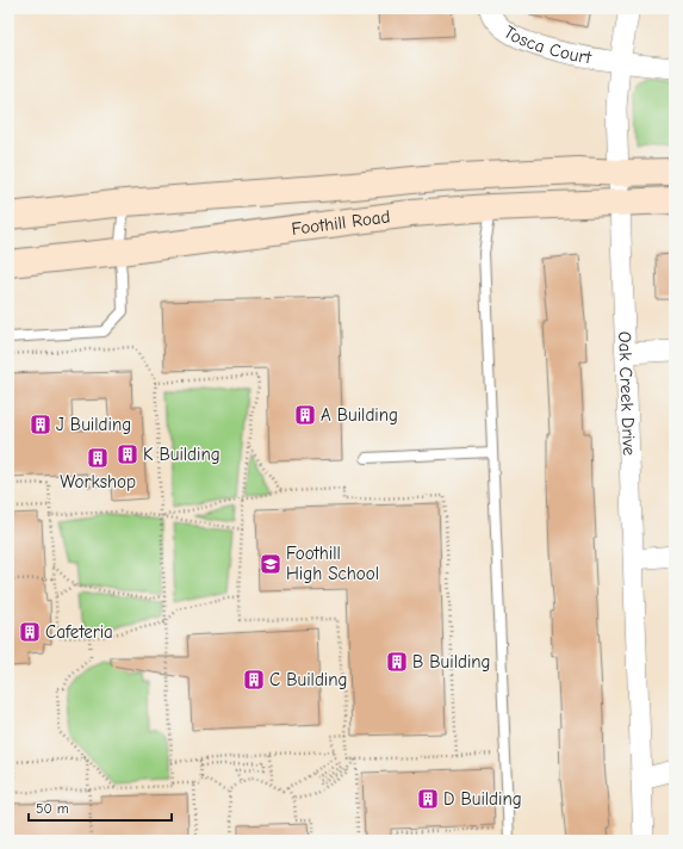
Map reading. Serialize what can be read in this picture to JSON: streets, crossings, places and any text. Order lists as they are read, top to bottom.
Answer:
{
  "streets": {
    "main road": ["Foothill Road"],
    "street": ["Tosca Court", "Oak Creek Drive"]
  },
  "crossings": [
    ["Tosca Court", "Oak Creek Drive"],
    ["Foothill Road", "Oak Creek Drive"]
  ],
  "places": {
    "building": [
      "A Building",
      "J Building",
      "K Building",
      "Workshop",
      "Cafeteria",
      "B Building",
      "C Building",
      "D Building"
    ],
    "school or university": ["Foothill High School"]
  },
  "scale_bar": "50 m"
}
